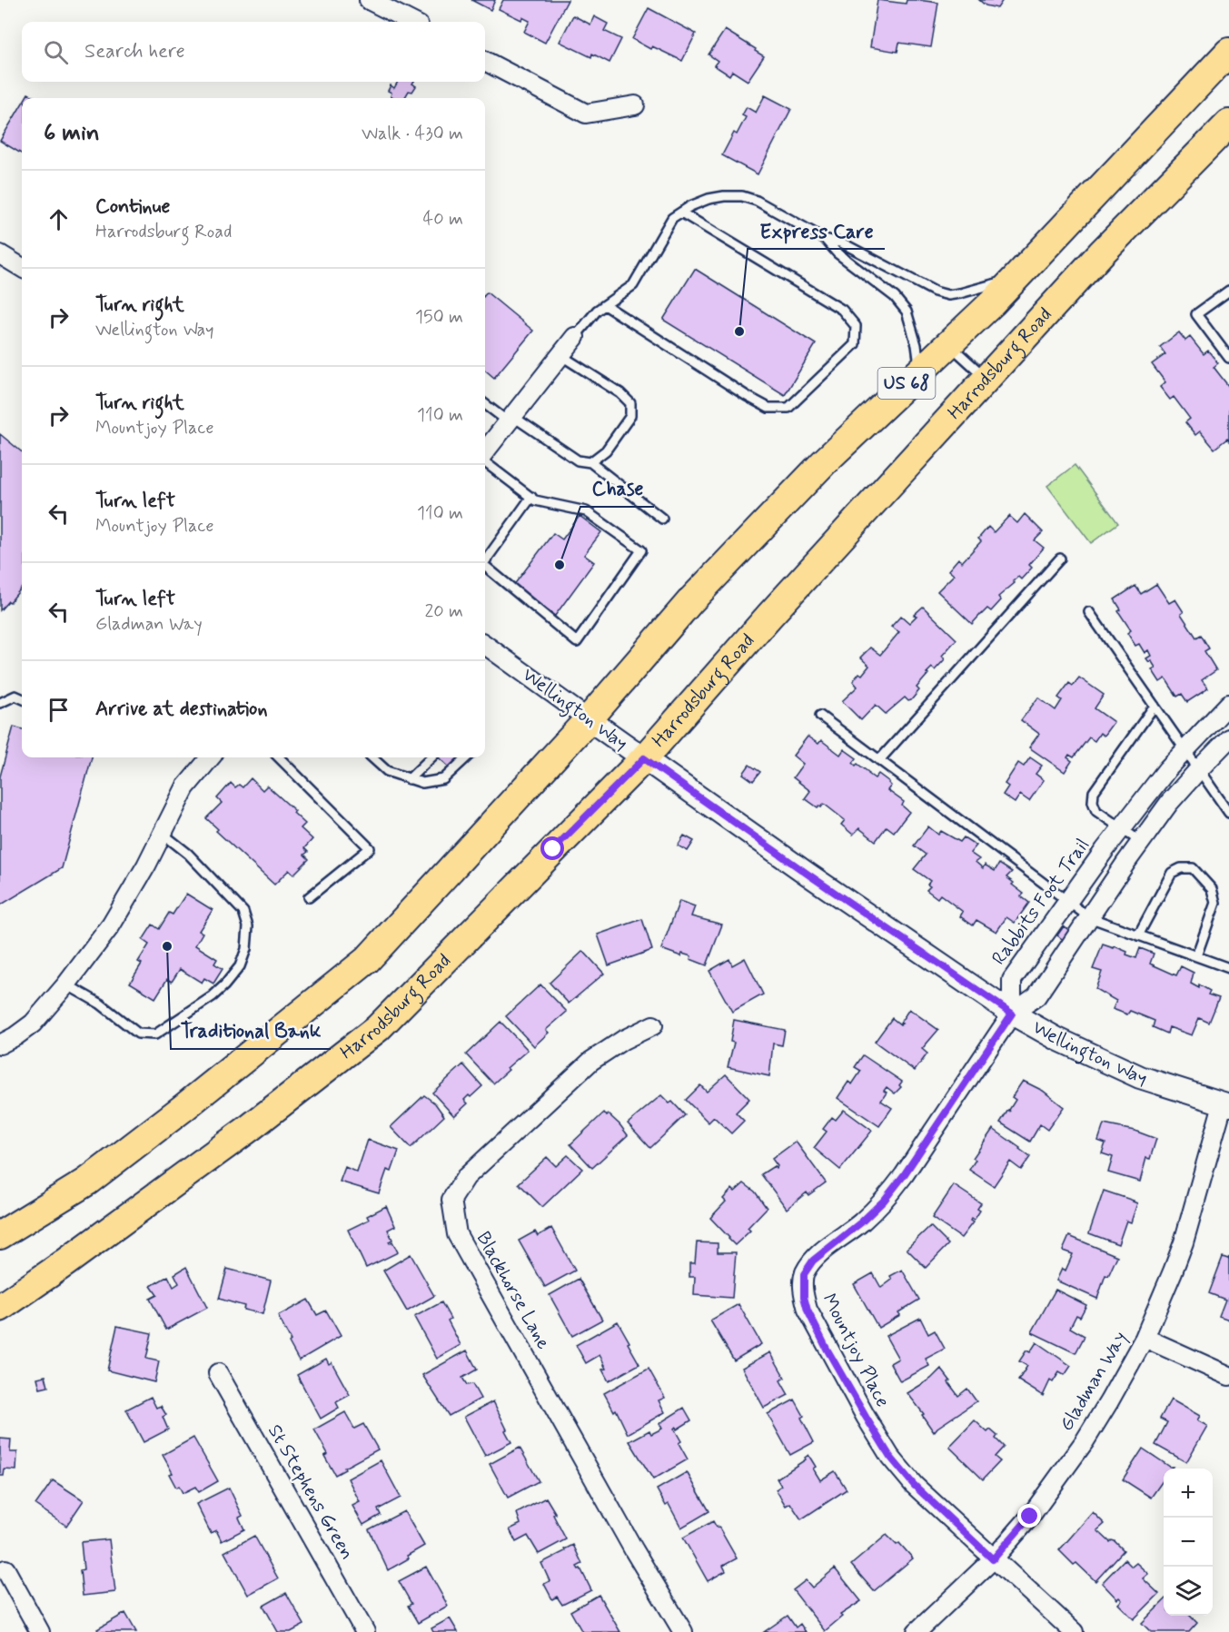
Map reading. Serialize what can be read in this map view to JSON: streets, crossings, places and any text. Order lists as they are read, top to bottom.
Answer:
{
  "streets": {
    "main road": ["Harrodsburg Road", "US 68"],
    "street": [
      "Wellington Way",
      "Rabbits Foot Trail",
      "Blackhorse Lane",
      "Mountjoy Place",
      "Gladman Way",
      "St Stephens Green"
    ]
  },
  "crossings": [
    ["Harrodsburg Road", "Wellington Way"],
    ["US 68", "Wellington Way"],
    ["Wellington Way", "Rabbits Foot Trail"],
    ["Wellington Way", "Mountjoy Place"],
    ["Wellington Way", "Gladman Way"],
    ["Rabbits Foot Trail", "Mountjoy Place"],
    ["Mountjoy Place", "Gladman Way"]
  ],
  "places": ["Express Care", "Chase", "Traditional Bank"],
  "page": {
    "search": "Search here",
    "heading": ["6 min", "Walk · 430 m"],
    "list": [
      ["Continue", "Harrodsburg Road", "40 m"],
      ["Turn right", "Wellington Way", "150 m"],
      ["Turn right", "Mountjoy Place", "110 m"],
      ["Turn left", "Mountjoy Place", "110 m"],
      ["Turn left", "Gladman Way", "20 m"],
      "Arrive at destination"
    ],
    "map_buttons": ["+", "−"]
  }
}
